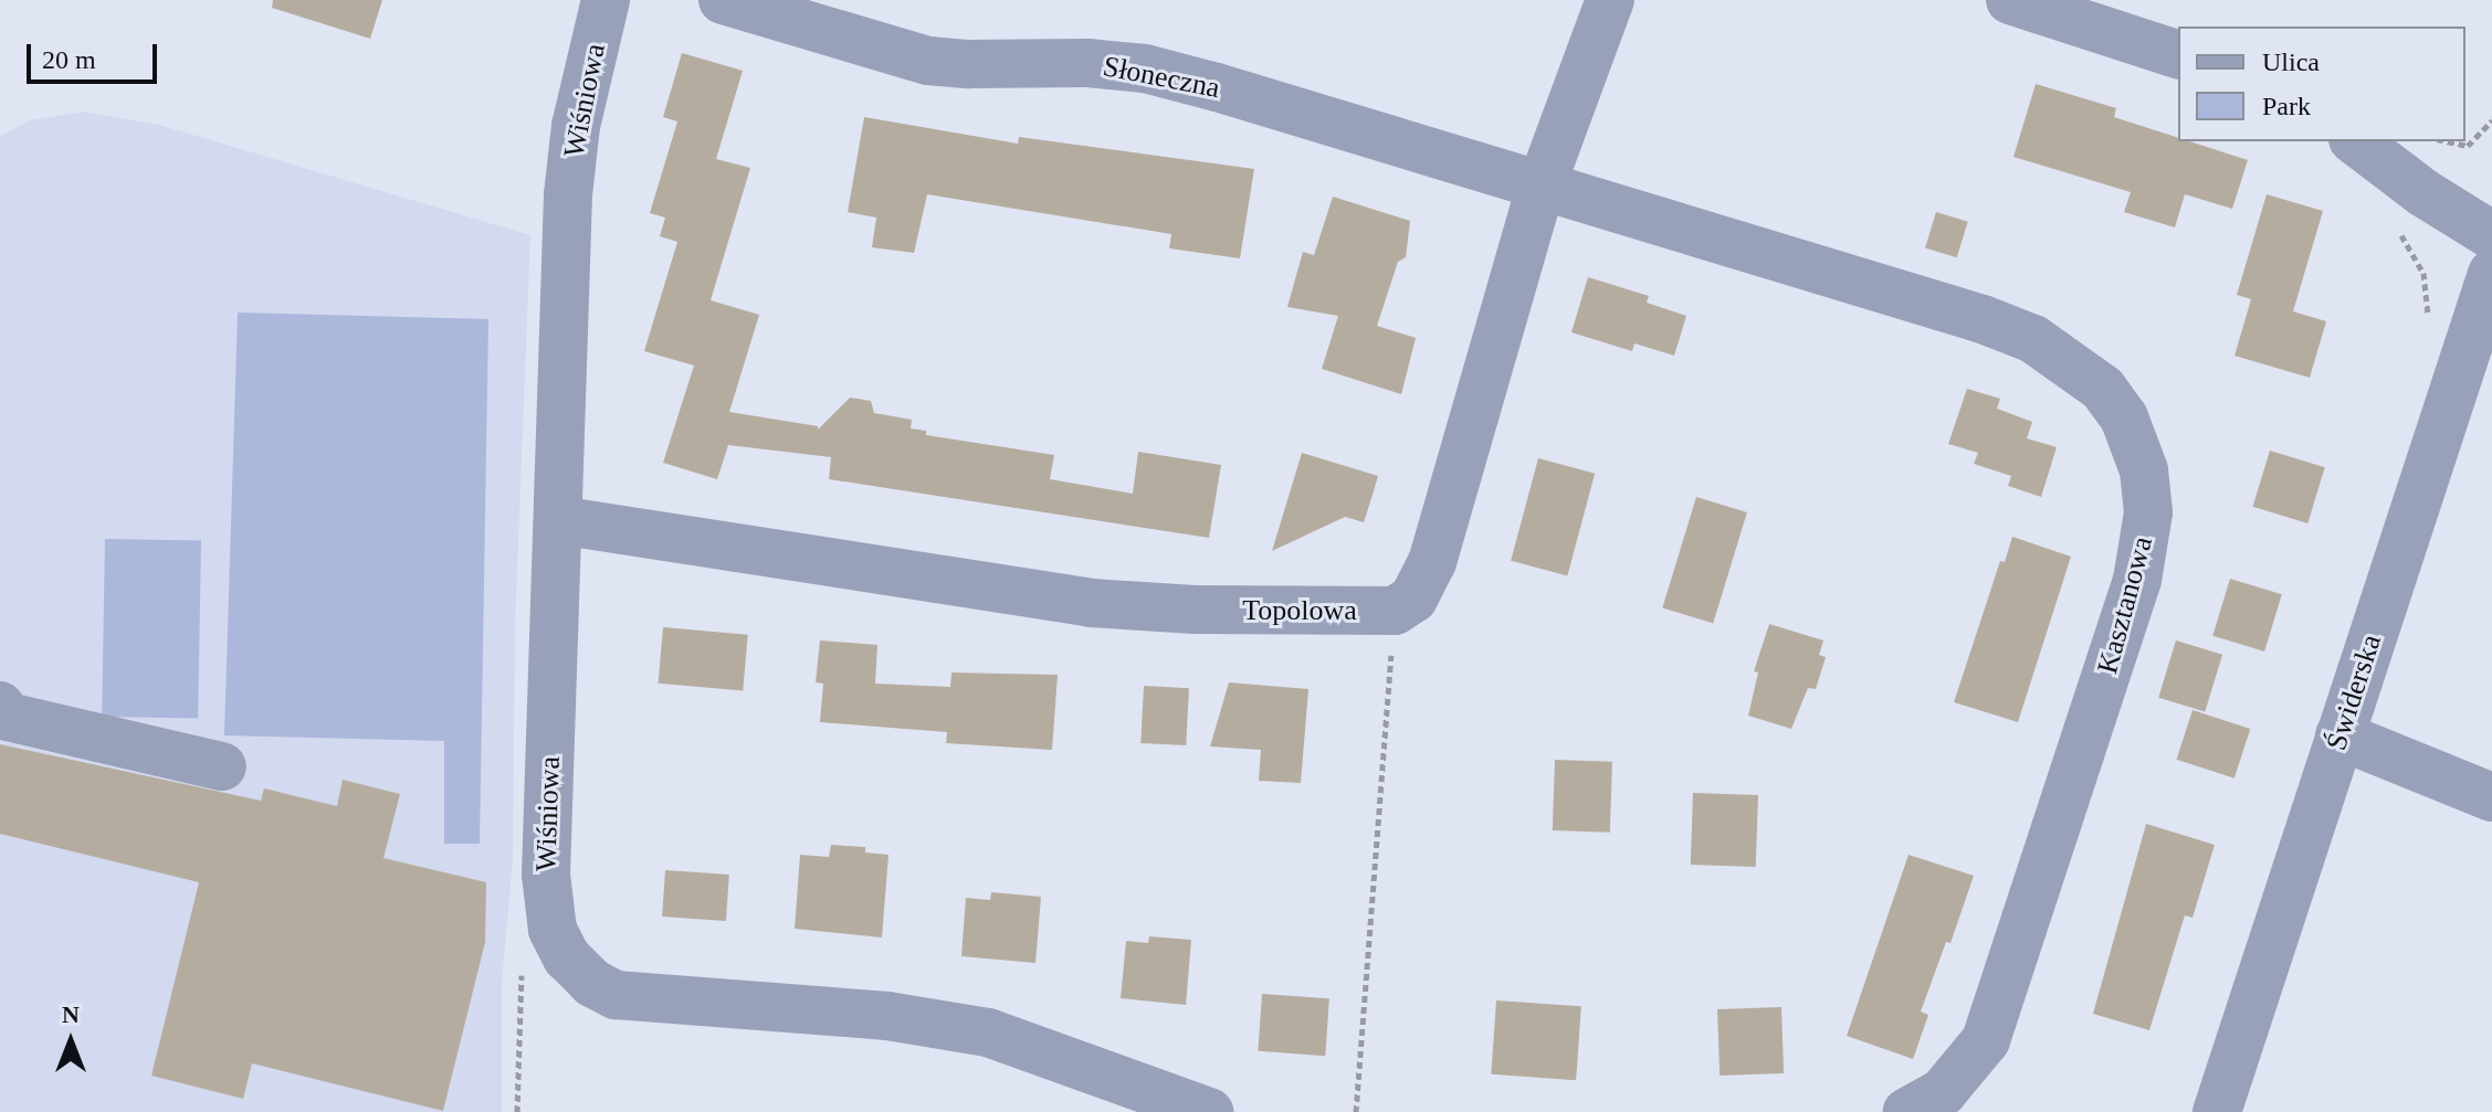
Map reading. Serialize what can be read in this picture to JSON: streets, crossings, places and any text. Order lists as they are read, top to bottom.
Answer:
{
  "streets": {
    "street": [
      "Słoneczna",
      "Wiśniowa",
      "Kasztanowa",
      "Topolowa",
      "Świderska"
    ]
  },
  "crossings": [
    ["Słoneczna", "Kasztanowa"],
    ["Słoneczna", "Topolowa"],
    ["Wiśniowa", "Topolowa"],
    ["Kasztanowa", "Topolowa"]
  ],
  "legend": ["Ulica", "Park"],
  "scale_bar": "20 m",
  "north": "top"
}
